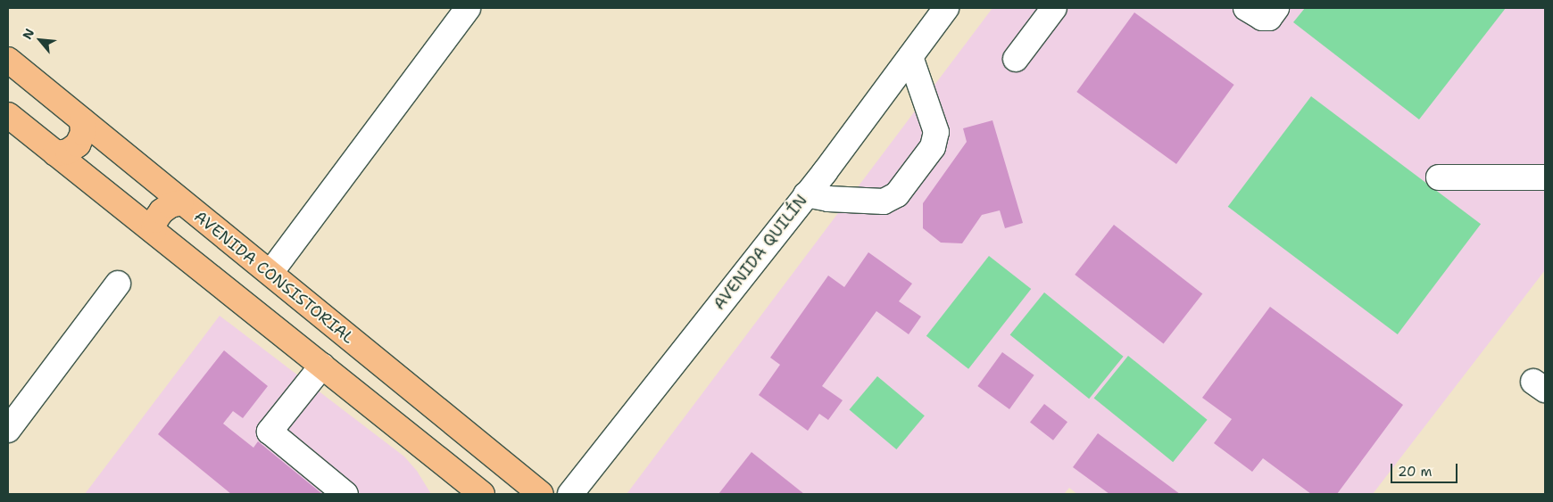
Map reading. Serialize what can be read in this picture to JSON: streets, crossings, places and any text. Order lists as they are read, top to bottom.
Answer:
{
  "streets": {
    "main road": ["AVENIDA CONSISTORIAL"],
    "street": ["AVENIDA QUILÍN"]
  },
  "scale_bar": "20 m",
  "north": "top left"
}
